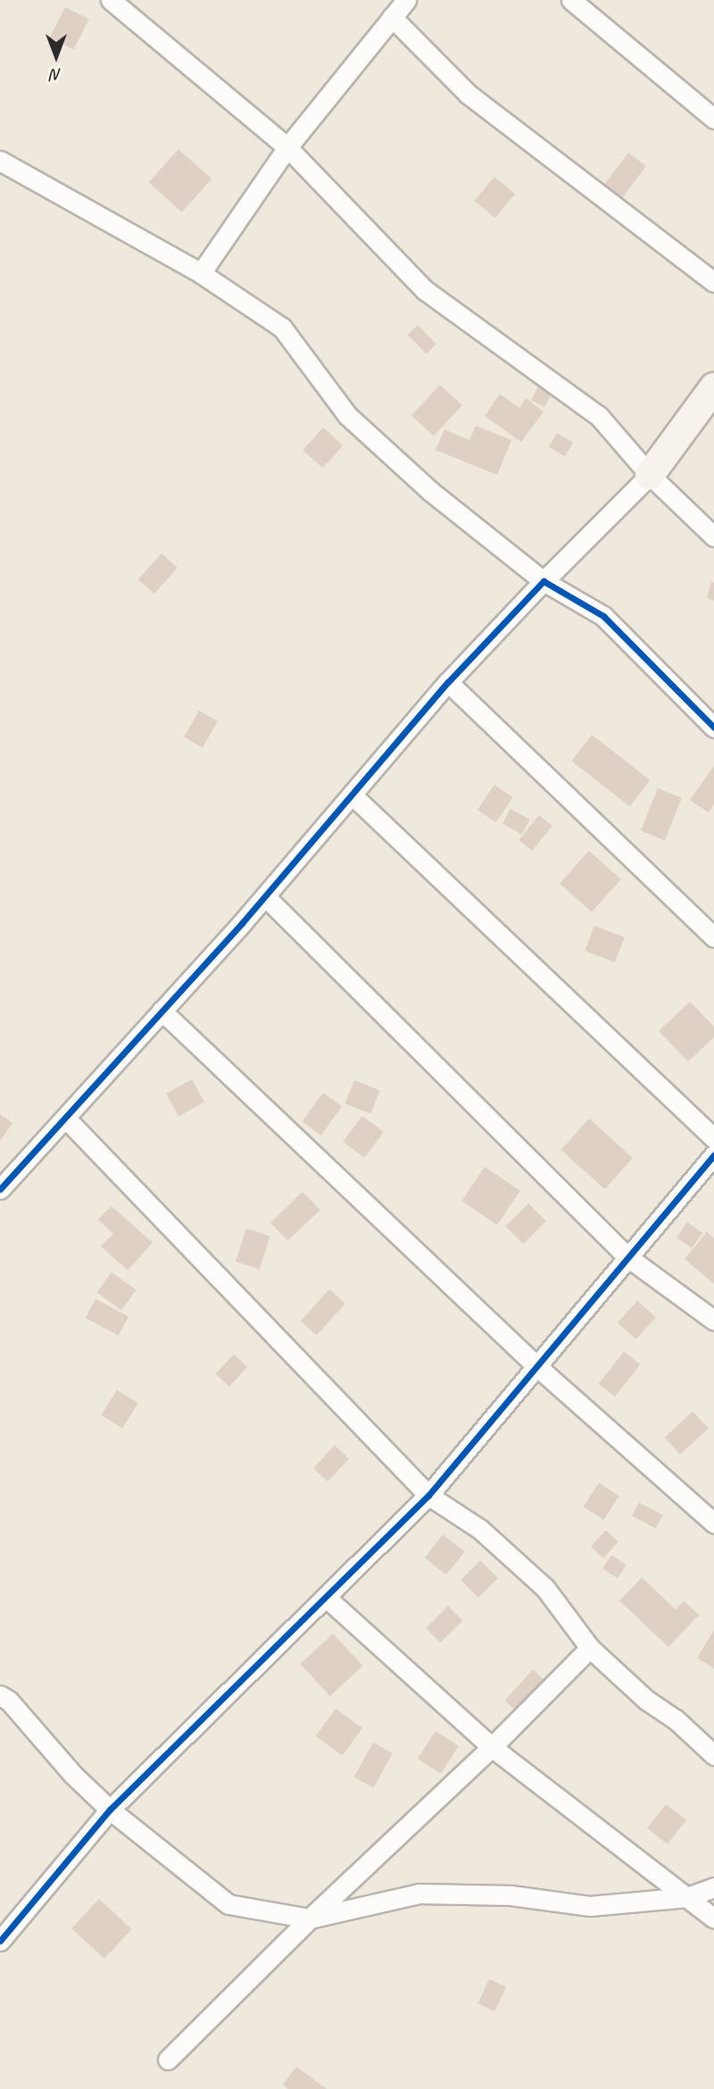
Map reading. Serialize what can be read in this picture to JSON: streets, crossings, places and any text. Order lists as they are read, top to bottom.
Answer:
{
  "north": "bottom"
}
